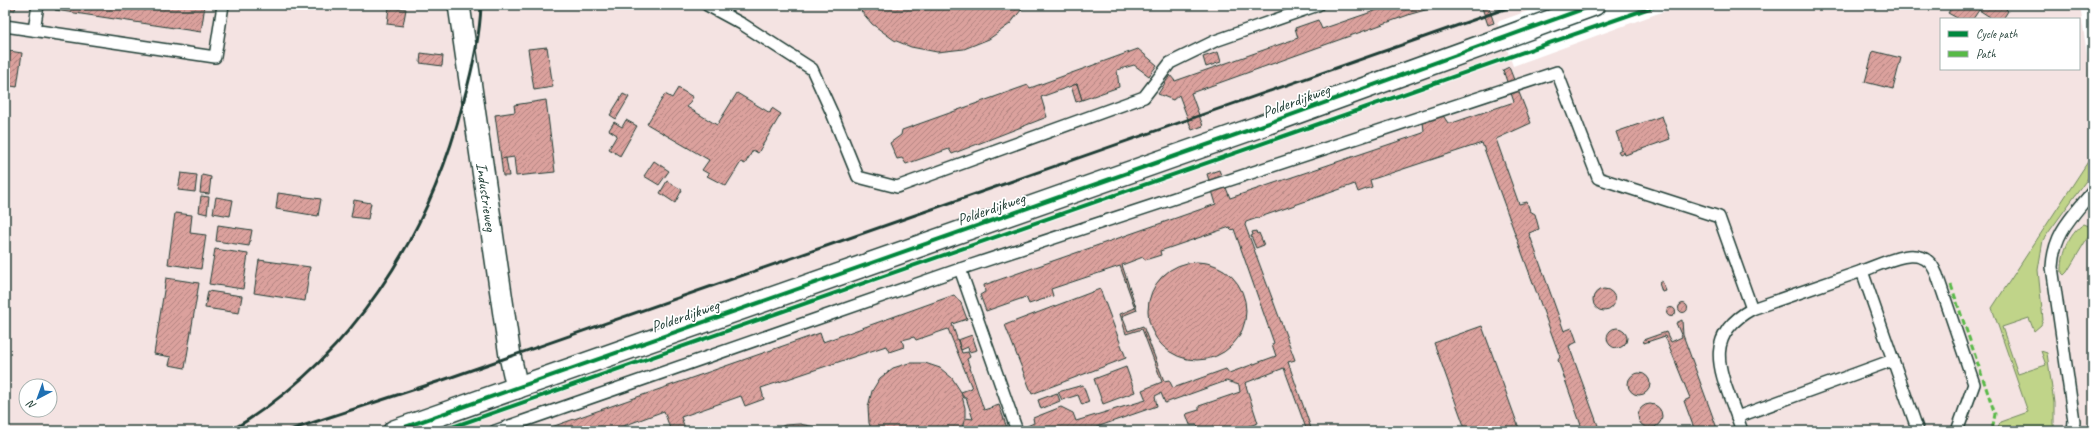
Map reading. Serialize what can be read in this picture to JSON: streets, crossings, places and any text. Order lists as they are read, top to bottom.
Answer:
{
  "streets": {
    "street": ["Polderdijkweg", "Industrieweg"]
  },
  "crossings": [
    ["Polderdijkweg", "Industrieweg"]
  ],
  "legend": ["Cycle path", "Path"],
  "north": "bottom left"
}
